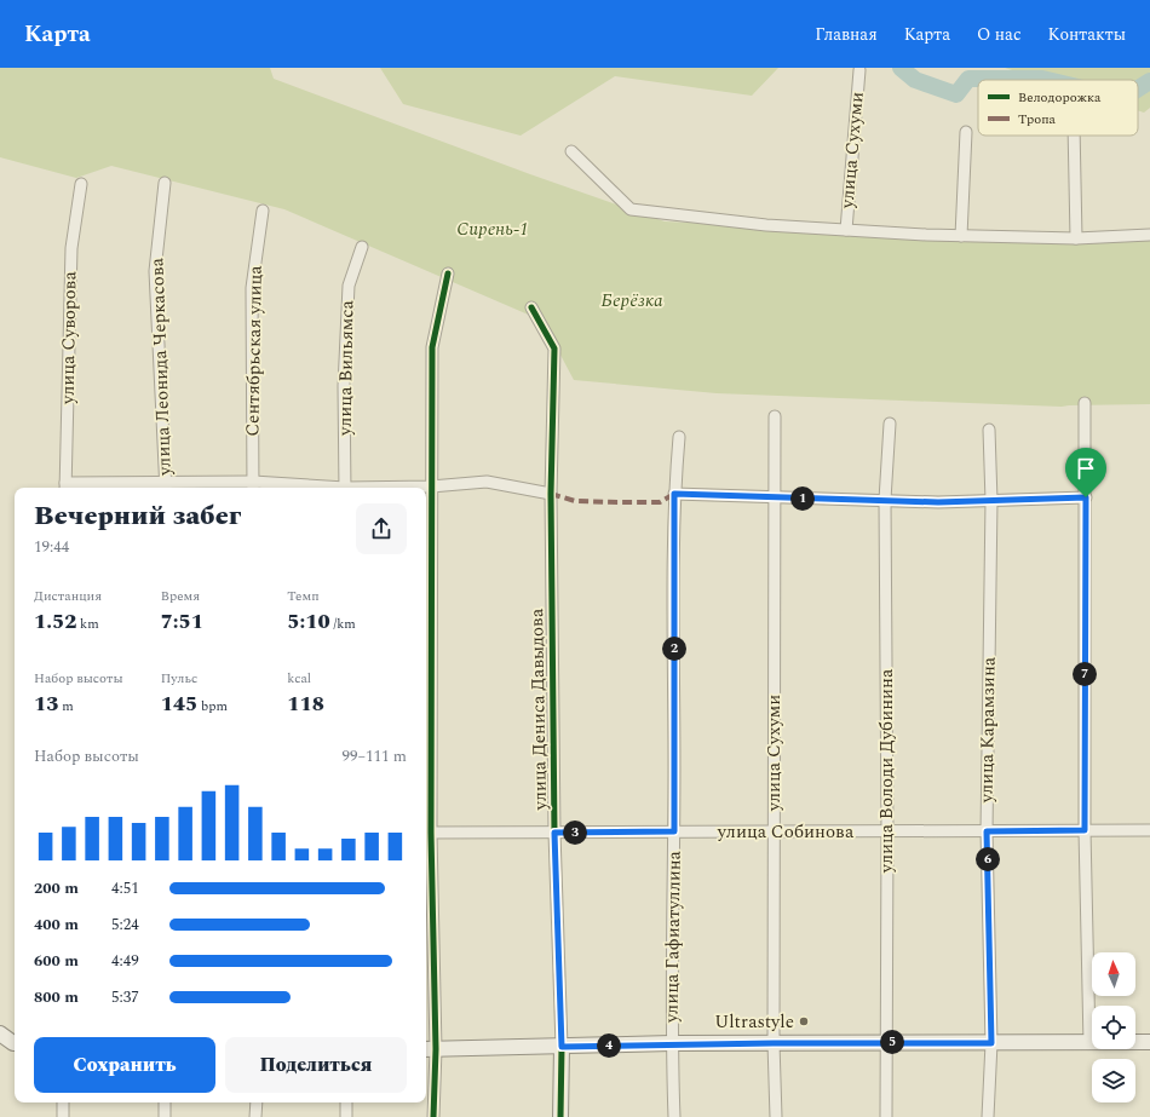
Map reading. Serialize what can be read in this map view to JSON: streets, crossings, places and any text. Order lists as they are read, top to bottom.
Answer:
{
  "streets": {
    "street": [
      "улица Сухуми",
      "улица Суворова",
      "Сентябрьская улица",
      "улица Леонида Черкасова",
      "улица Вильямса",
      "улица Дениса Давыдова",
      "улица Карамзина",
      "улица Володи Дубинина",
      "улица Собинова",
      "улица Гафиатуллина"
    ]
  },
  "crossings": [
    ["улица Сухуми", "улица Собинова"],
    ["улица Дениса Давыдова", "улица Собинова"],
    ["улица Карамзина", "улица Собинова"],
    ["улица Володи Дубинина", "улица Собинова"],
    ["улица Собинова", "улица Гафиатуллина"]
  ],
  "parks": ["Сирень-1", "Берёзка"],
  "places": ["Ultrastyle"],
  "legend": ["Велодорожка", "Тропа"],
  "north": "top",
  "page": {
    "header": "Карта",
    "nav": [
      "Главная",
      "Карта",
      "О нас",
      "Контакты"
    ],
    "pins": [
      "1",
      "2",
      "7",
      "3",
      "6",
      "5",
      "4"
    ],
    "heading": ["Вечерний забег", "19:44"],
    "stats": [
      ["Дистанция", "1.52 km"],
      ["Время", "7:51"],
      ["Темп", "5:10 /km"],
      ["Набор высоты", "13 m"],
      ["Пульс", "145 bpm"],
      ["kcal", "118"]
    ],
    "chart": ["Набор высоты", "99–111 m"],
    "list": [
      {
        "name": "200 m",
        "note": "4:51"
      },
      {
        "name": "400 m",
        "note": "5:24"
      },
      {
        "name": "600 m",
        "note": "4:49"
      },
      {
        "name": "800 m",
        "note": "5:37"
      }
    ],
    "buttons": ["Сохранить", "Поделиться"]
  }
}
